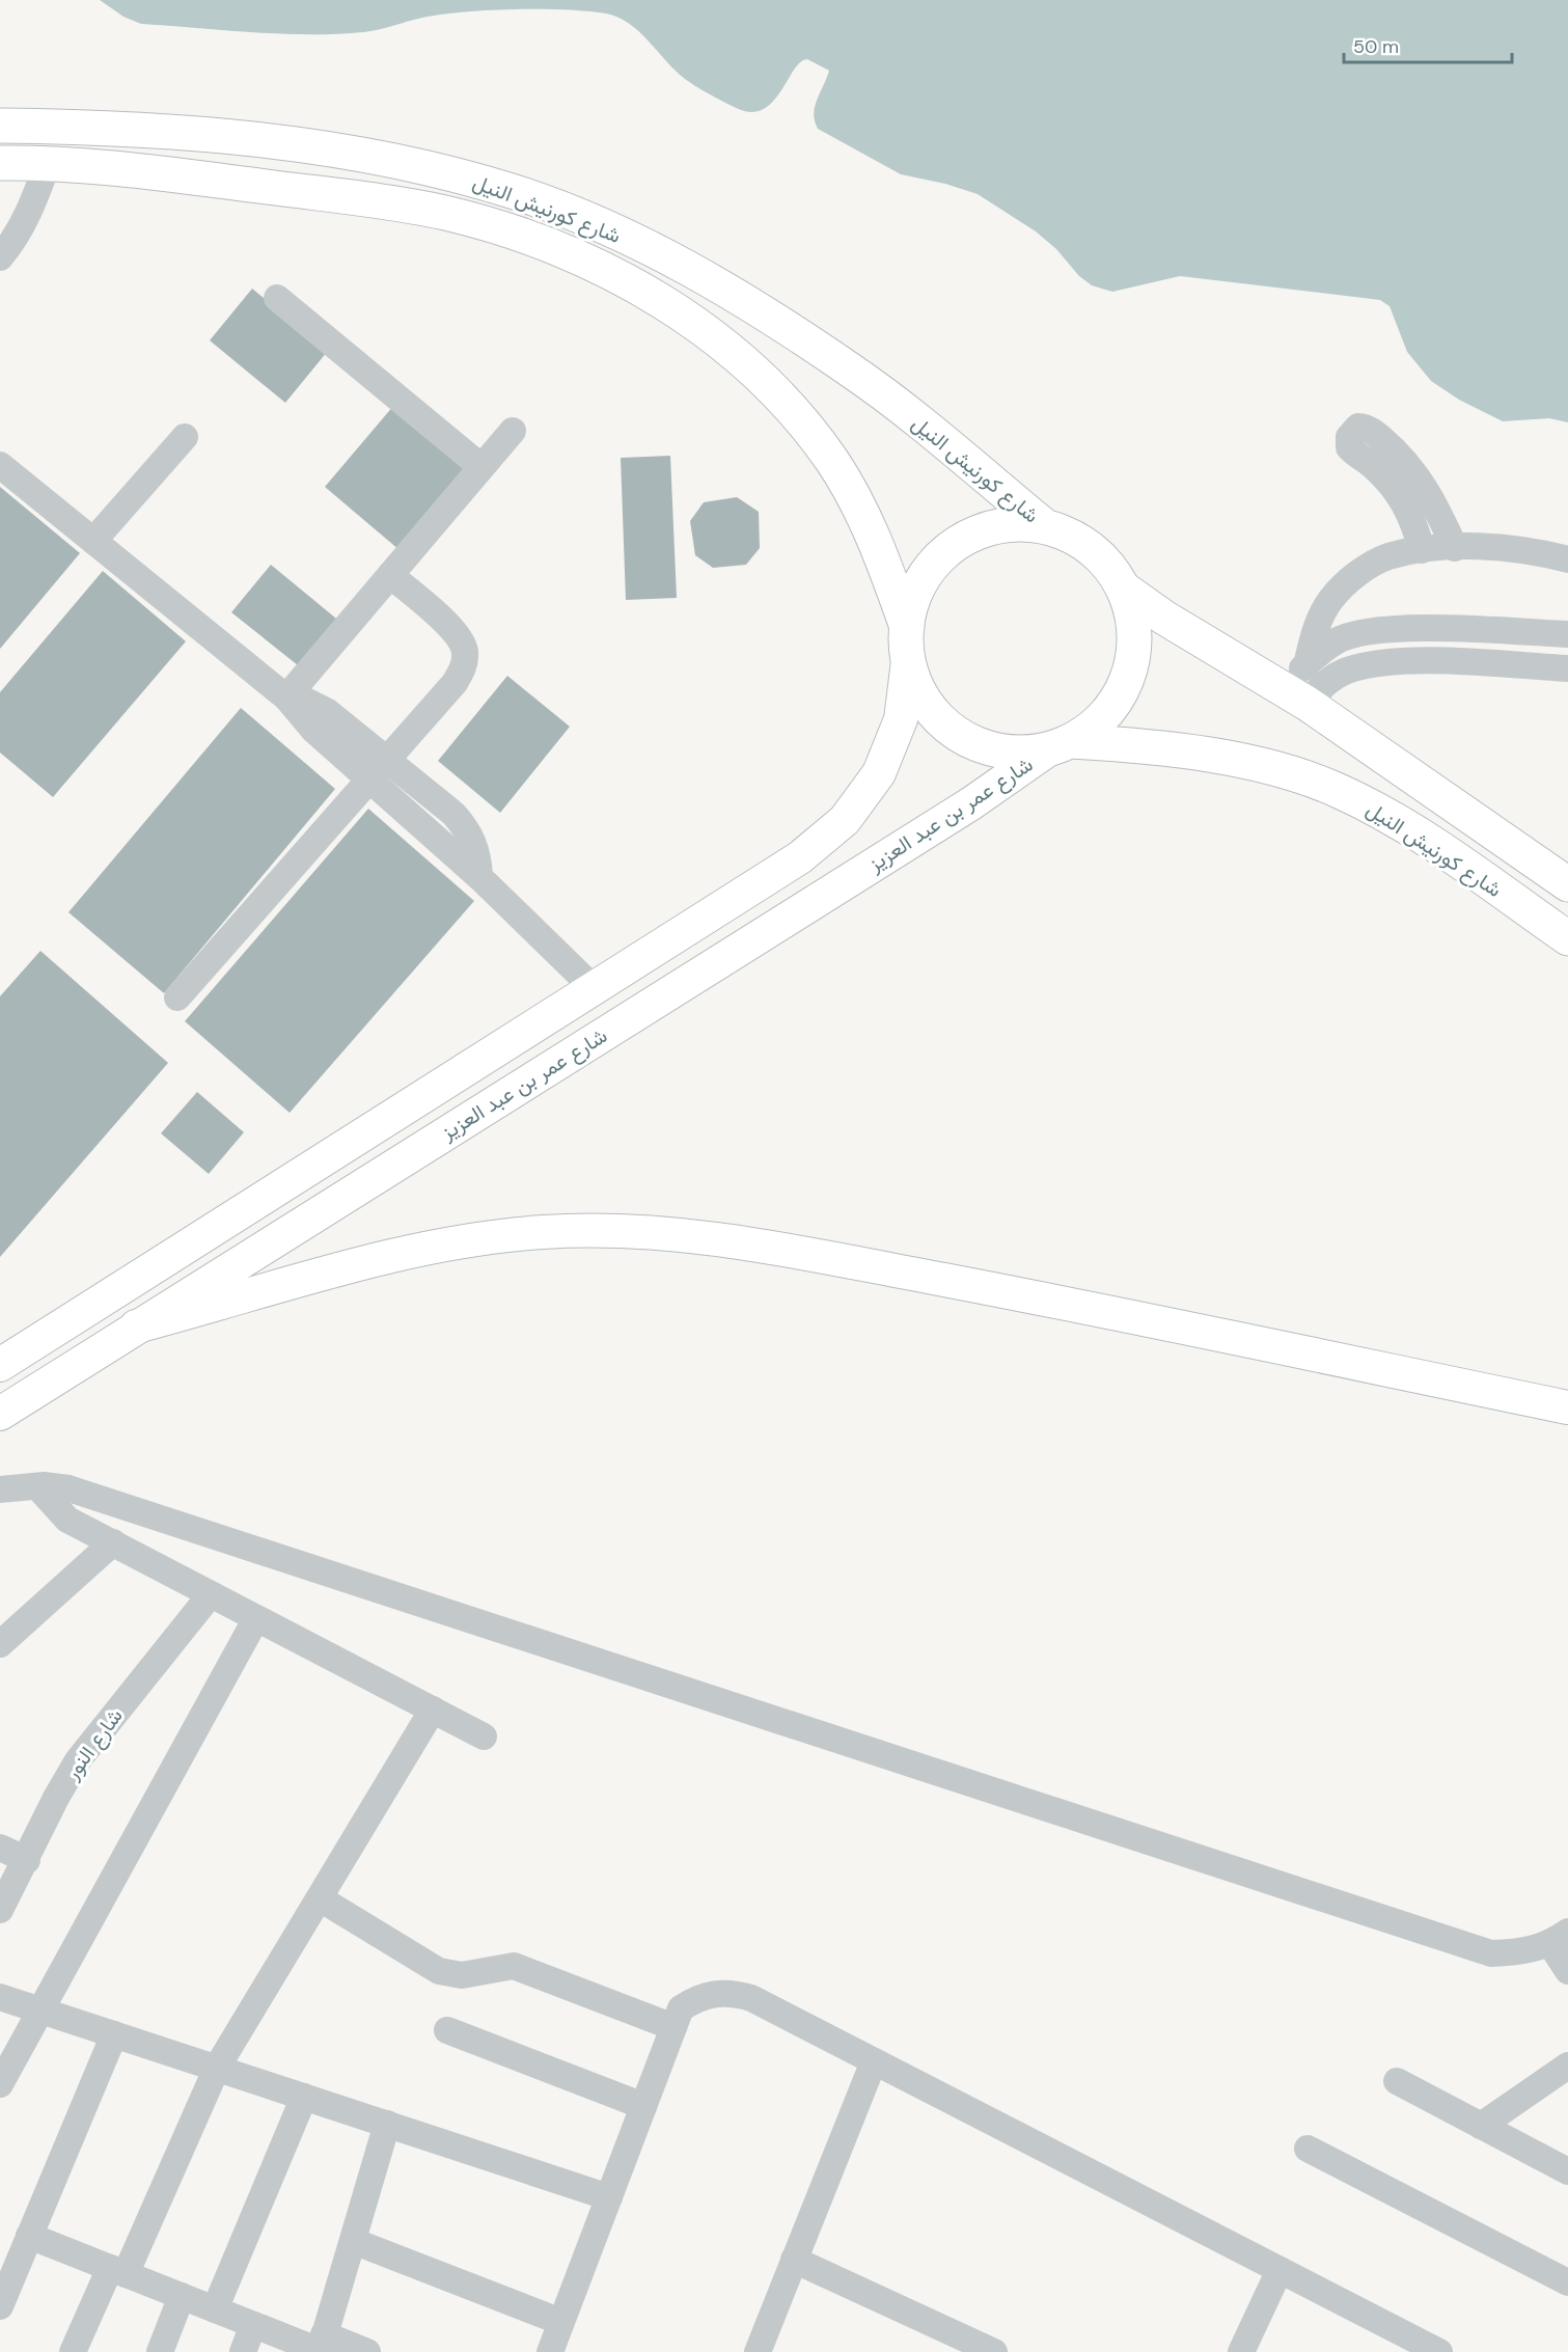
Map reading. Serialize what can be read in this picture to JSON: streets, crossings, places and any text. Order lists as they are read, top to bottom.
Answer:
{
  "streets": {
    "highway": ["شارع كورنيش النيل"],
    "main road": ["شارع عمر بن عبد العزيز"],
    "street": ["شارع النور"]
  },
  "crossings": [
    ["شارع كورنيش النيل", "شارع عمر بن عبد العزيز"]
  ],
  "scale_bar": "50 m"
}
